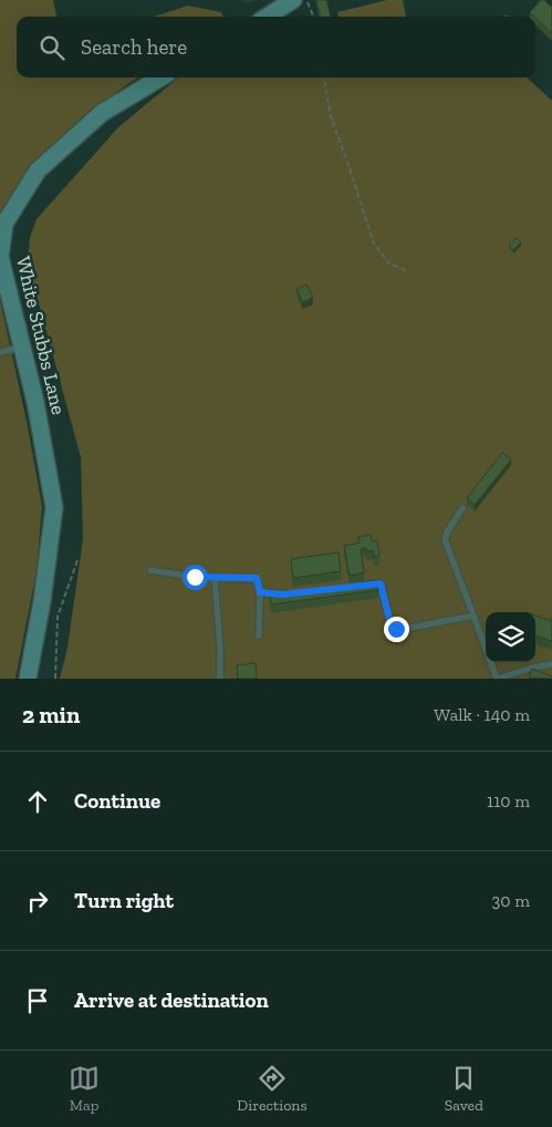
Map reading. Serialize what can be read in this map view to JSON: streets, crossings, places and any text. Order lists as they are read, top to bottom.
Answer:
{
  "streets": {
    "street": ["White Stubbs Lane"]
  },
  "page": {
    "search": "Search here",
    "heading": ["2 min", "Walk · 140 m"],
    "list": [
      ["Continue", "110 m"],
      ["Turn right", "30 m"],
      "Arrive at destination"
    ],
    "nav": ["Map", "Directions", "Saved"]
  }
}
